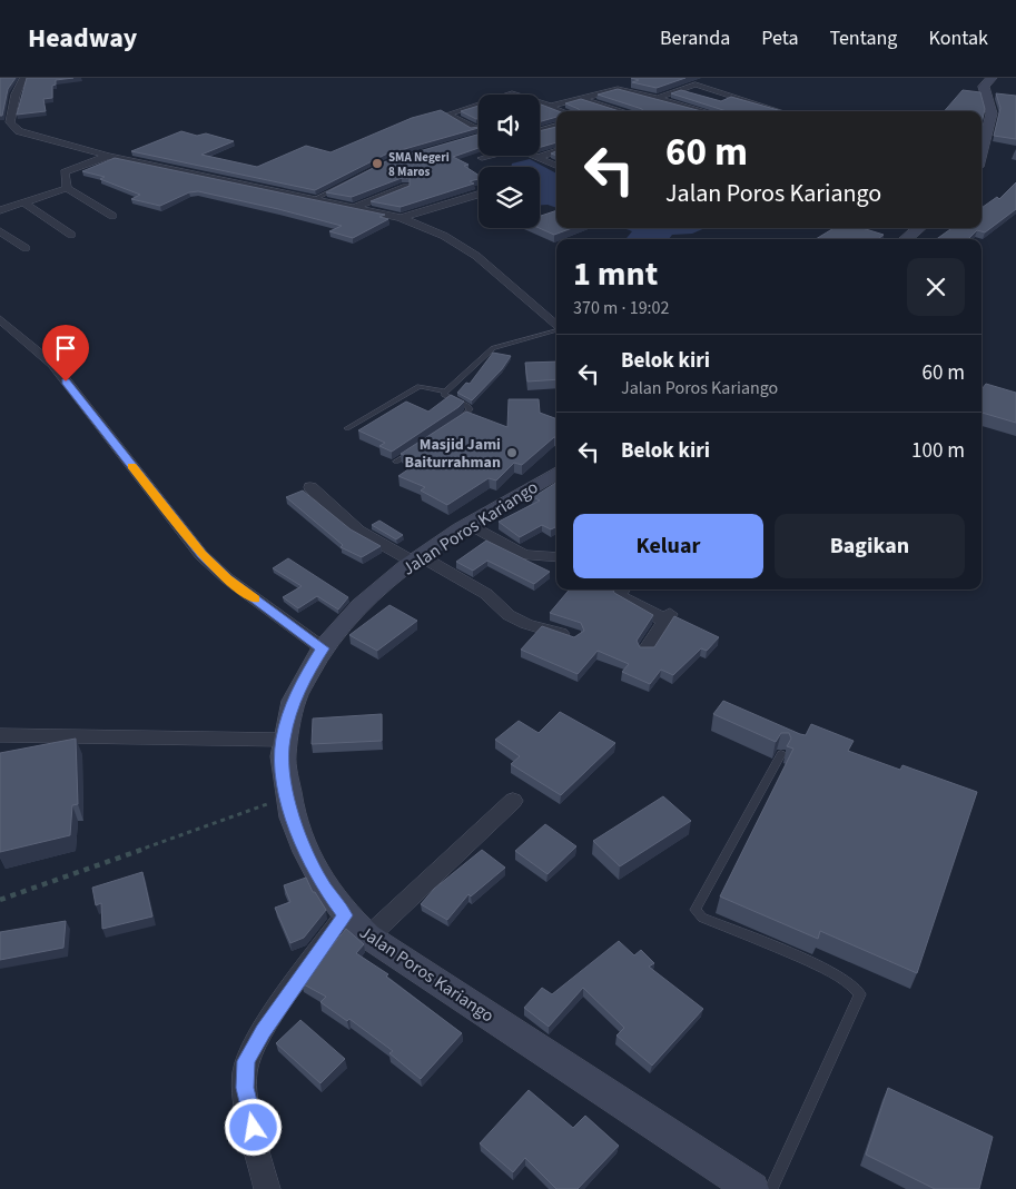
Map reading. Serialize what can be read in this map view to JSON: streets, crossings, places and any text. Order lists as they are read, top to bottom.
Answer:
{
  "streets": {
    "main road": ["Jalan Poros Kariango"]
  },
  "places": ["SMA Negeri 8 Maros", "Masjid Jami Baiturrahman"],
  "page": {
    "header": "Headway",
    "nav": [
      "Beranda",
      "Peta",
      "Tentang",
      "Kontak"
    ],
    "turn": ["60 m", "Jalan Poros Kariango"],
    "heading": ["1 mnt", "370 m · 19:02"],
    "list": [
      {
        "name": "Belok kiri",
        "note": "Jalan Poros Kariango",
        "value": "60 m"
      },
      {
        "name": "Belok kiri",
        "value": "100 m"
      }
    ],
    "buttons": ["Keluar", "Bagikan"]
  }
}
